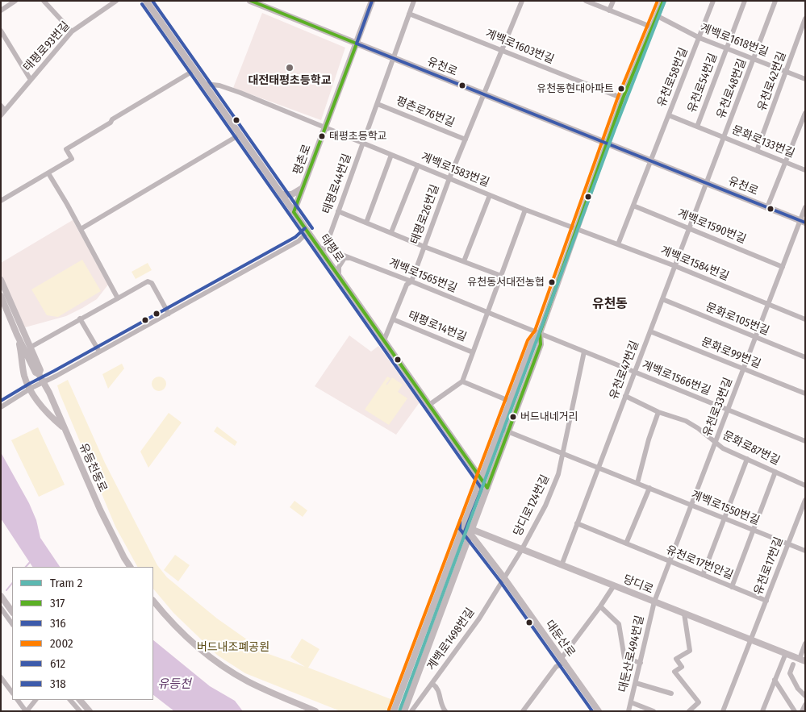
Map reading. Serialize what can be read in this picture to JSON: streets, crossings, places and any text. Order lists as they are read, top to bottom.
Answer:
{
  "streets": {
    "main road": [
      "유천로",
      "평촌로",
      "태평로",
      "유등천동로",
      "당디로",
      "대둔산로"
    ],
    "street": [
      "계백로1618번길",
      "태평로93번길",
      "계백로1603번길",
      "유천로58번길",
      "유천로42번길",
      "유천로54번길",
      "유천로48번길",
      "평촌로76번길",
      "문화로133번길",
      "계백로1583번길",
      "태평로44번길",
      "태평로26번길",
      "계백로1590번길",
      "계백로1584번길",
      "계백로1565번길",
      "문화로105번길",
      "태평로14번길",
      "문화로99번길",
      "유천로47번길",
      "계백로1566번길",
      "유천로33번길",
      "문화로87번길",
      "당디로124번길",
      "계백로1550번길",
      "유천로17번안길",
      "유천로17번길",
      "계백로1498번길",
      "대둔산로494번길"
    ]
  },
  "crossings": [
    ["계백로1618번길", "유천로58번길"],
    ["계백로1618번길", "유천로42번길"],
    ["계백로1618번길", "유천로54번길"],
    ["계백로1618번길", "유천로48번길"],
    ["계백로1603번길", "태평로44번길"],
    ["계백로1603번길", "태평로26번길"],
    ["유천로", "유천로58번길"],
    ["유천로", "유천로48번길"],
    ["유천로", "평촌로"],
    ["유천로", "태평로44번길"],
    ["유천로", "태평로26번길"],
    ["유천로", "유천로47번길"],
    ["유천로", "유천로33번길"],
    ["유천로58번길", "문화로133번길"],
    ["유천로42번길", "문화로133번길"],
    ["유천로54번길", "문화로133번길"],
    ["유천로48번길", "문화로133번길"],
    ["유천로48번길", "유천로47번길"],
    ["평촌로76번길", "태평로44번길"],
    ["평촌로76번길", "태평로26번길"],
    ["평촌로", "계백로1583번길"],
    ["평촌로", "태평로"],
    ["계백로1583번길", "태평로44번길"],
    ["계백로1583번길", "태평로26번길"],
    ["계백로1583번길", "태평로"],
    ["계백로1583번길", "계백로1584번길"],
    ["계백로1583번길", "태평로14번길"],
    ["태평로44번길", "태평로"],
    ["태평로44번길", "계백로1565번길"],
    ["태평로26번길", "태평로"],
    ["태평로26번길", "계백로1565번길"],
    ["태평로26번길", "태평로14번길"],
    ["계백로1590번길", "유천로47번길"],
    ["계백로1590번길", "유천로33번길"],
    ["태평로", "계백로1565번길"],
    ["계백로1584번길", "유천로47번길"],
    ["계백로1584번길", "유천로33번길"],
    ["계백로1565번길", "태평로14번길"],
    ["계백로1565번길", "계백로1566번길"],
    ["문화로105번길", "유천로47번길"],
    ["문화로105번길", "유천로33번길"],
    ["문화로99번길", "유천로47번길"],
    ["문화로99번길", "유천로33번길"],
    ["유천로47번길", "계백로1566번길"],
    ["유천로47번길", "문화로87번길"],
    ["유천로47번길", "계백로1550번길"],
    ["유천로47번길", "유천로17번안길"],
    ["유천로47번길", "당디로"],
    ["계백로1566번길", "유천로33번길"],
    ["계백로1566번길", "당디로124번길"],
    ["유천로33번길", "문화로87번길"],
    ["유천로33번길", "계백로1550번길"],
    ["유천로33번길", "유천로17번안길"],
    ["유천로33번길", "당디로"],
    ["유천로33번길", "대둔산로494번길"],
    ["당디로124번길", "계백로1550번길"],
    ["당디로124번길", "당디로"],
    ["계백로1550번길", "유천로17번길"],
    ["유천로17번안길", "유천로17번길"],
    ["유천로17번길", "당디로"],
    ["당디로", "대둔산로"],
    ["당디로", "대둔산로494번길"],
    ["대둔산로", "계백로1498번길"]
  ],
  "districts": ["유천동"],
  "water": ["유등천"],
  "parks": ["버드내조폐공원"],
  "places": [
    "대전태평초등학교",
    "유천동현대아파트",
    "태평초등학교",
    "유천동서대전농협",
    "버드내네거리"
  ],
  "lines": [
    "tram line 2",
    "transit line 317",
    "transit line 2002",
    "transit line 612",
    "transit line 318",
    "transit line 316"
  ],
  "legend": [
    "Tram 2",
    "317",
    "316",
    "2002",
    "612",
    "318"
  ]
}
